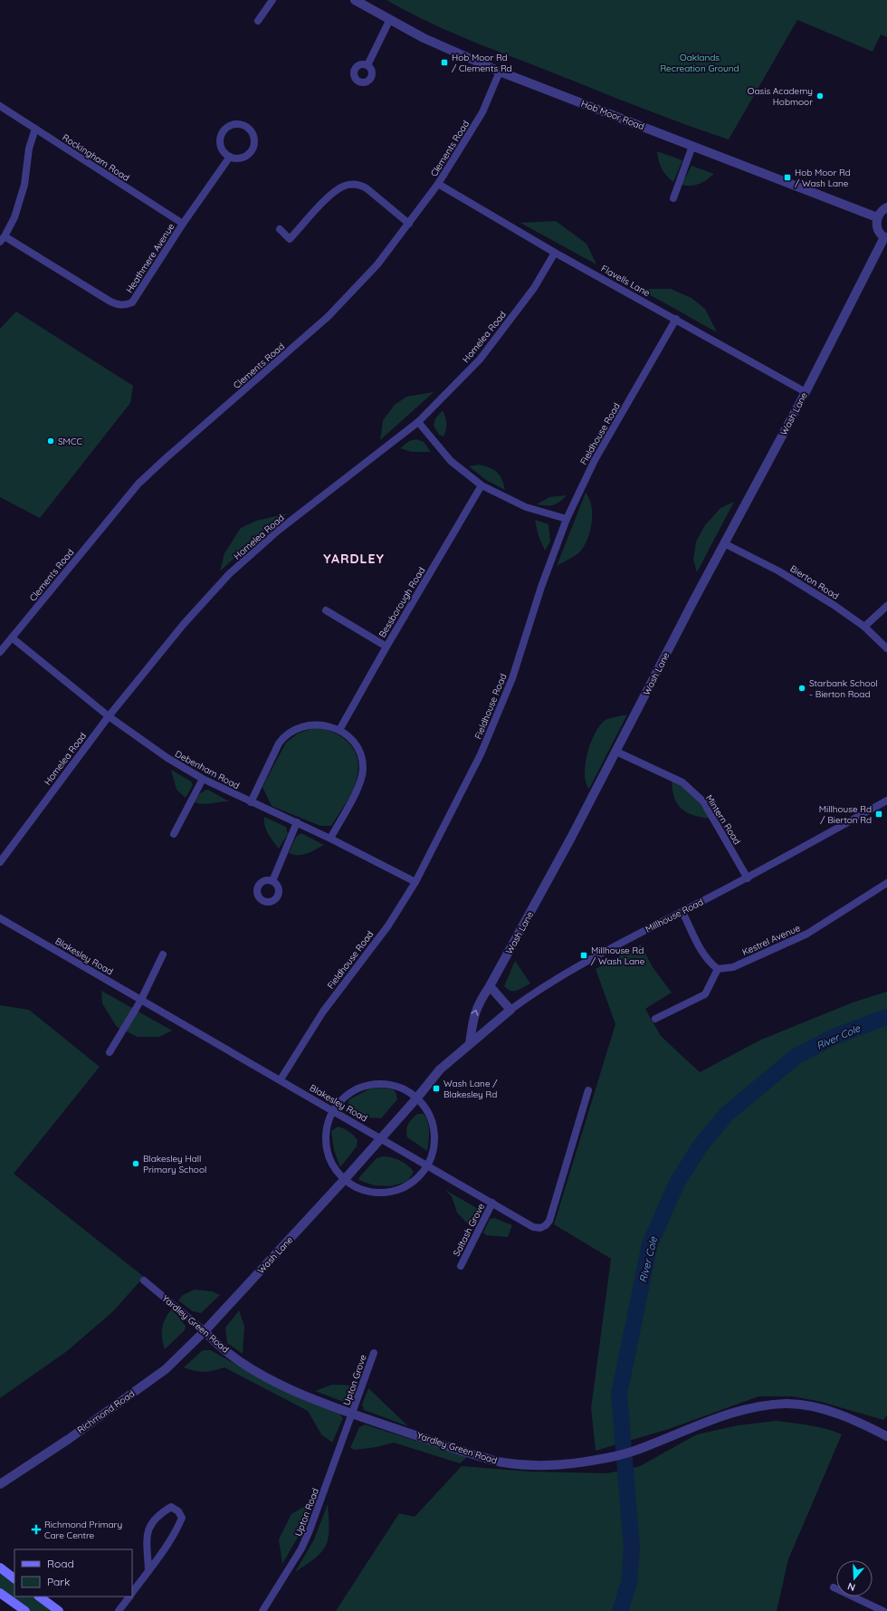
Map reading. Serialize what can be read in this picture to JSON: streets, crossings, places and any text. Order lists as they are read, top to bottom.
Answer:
{
  "streets": {
    "street": [
      "Hob Moor Road",
      "Clements Road",
      "Rockingham Road",
      "Heathmere Avenue",
      "Flavells Lane",
      "Homelea Road",
      "Wash Lane",
      "Fieldhouse Road",
      "Bierton Road",
      "Bessborough Road",
      "Debenham Road",
      "Mintern Road",
      "Millhouse Road",
      "Kestrel Avenue",
      "Blakesley Road",
      "Saltash Grove",
      "Yardley Green Road",
      "Upton Grove",
      "Richmond Road",
      "Upton Road"
    ]
  },
  "crossings": [
    ["Hob Moor Road", "Clements Road"],
    ["Hob Moor Road", "Wash Lane"],
    ["Clements Road", "Flavells Lane"],
    ["Clements Road", "Debenham Road"],
    ["Rockingham Road", "Heathmere Avenue"],
    ["Flavells Lane", "Homelea Road"],
    ["Flavells Lane", "Wash Lane"],
    ["Flavells Lane", "Fieldhouse Road"],
    ["Homelea Road", "Debenham Road"],
    ["Wash Lane", "Bierton Road"],
    ["Wash Lane", "Mintern Road"],
    ["Wash Lane", "Millhouse Road"],
    ["Wash Lane", "Blakesley Road"],
    ["Wash Lane", "Yardley Green Road"],
    ["Wash Lane", "Richmond Road"],
    ["Fieldhouse Road", "Debenham Road"],
    ["Fieldhouse Road", "Blakesley Road"],
    ["Bessborough Road", "Debenham Road"],
    ["Mintern Road", "Millhouse Road"],
    ["Blakesley Road", "Saltash Grove"],
    ["Yardley Green Road", "Upton Grove"],
    ["Yardley Green Road", "Richmond Road"],
    ["Yardley Green Road", "Upton Road"],
    ["Upton Grove", "Upton Road"]
  ],
  "districts": ["YARDLEY"],
  "water": ["River Cole"],
  "parks": ["Oaklands Recreation Ground"],
  "places": {
    "transit": [
      "Hob Moor Rd / Clements Rd",
      "Hob Moor Rd / Wash Lane",
      "Millhouse Rd / Bierton Rd",
      "Millhouse Rd / Wash Lane",
      "Wash Lane / Blakesley Rd"
    ],
    "other": [
      "Oasis Academy Hobmoor",
      "SMCC",
      "Starbank School - Bierton Road",
      "Blakesley Hall Primary School"
    ],
    "health": ["Richmond Primary Care Centre"]
  },
  "legend": ["Road", "Park"],
  "north": "bottom"
}
